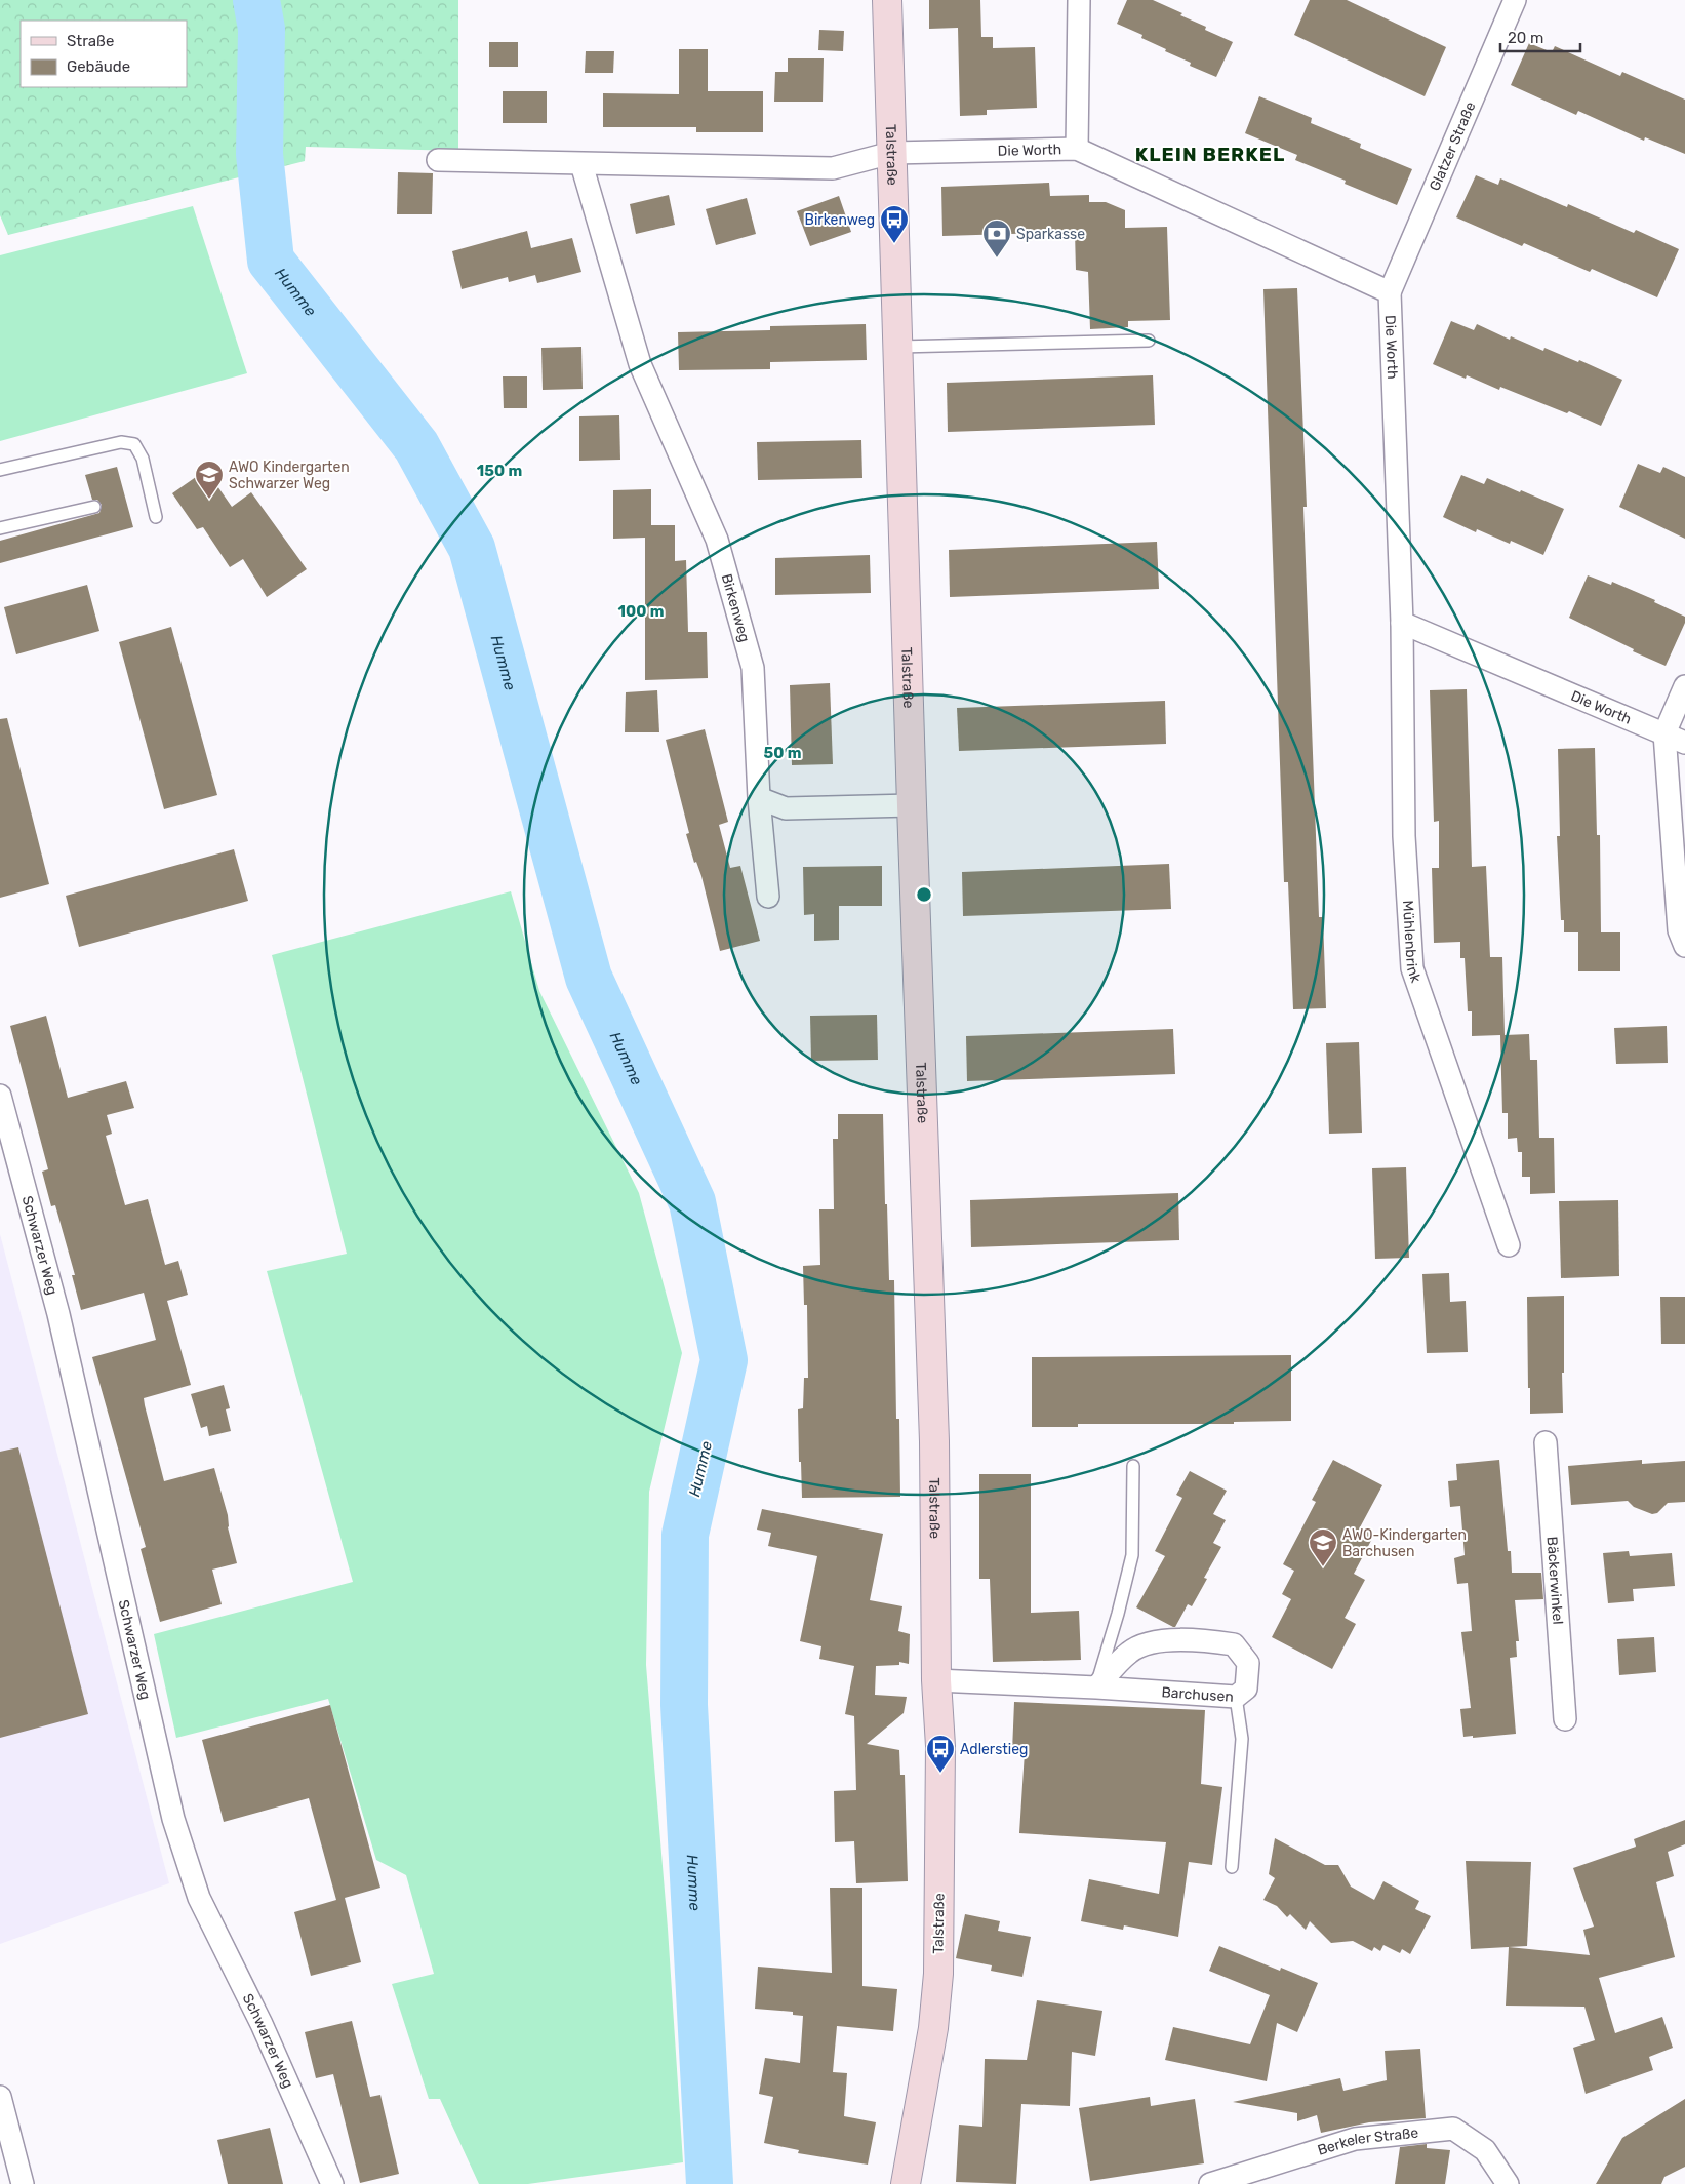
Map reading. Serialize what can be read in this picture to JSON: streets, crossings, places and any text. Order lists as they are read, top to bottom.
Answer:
{
  "streets": {
    "street": [
      "Glatzer Straße",
      "Die Worth",
      "Talstraße",
      "Birkenweg",
      "Mühlenbrink",
      "Schwarzer Weg",
      "Bäckerwinkel",
      "Barchusen",
      "Berkeler Straße"
    ]
  },
  "crossings": [
    ["Glatzer Straße", "Die Worth"],
    ["Die Worth", "Talstraße"],
    ["Die Worth", "Mühlenbrink"],
    ["Talstraße", "Barchusen"]
  ],
  "districts": ["KLEIN BERKEL"],
  "water": ["Humme"],
  "places": {
    "bus stop": ["Birkenweg", "Adlerstieg"],
    "bank": ["Sparkasse"],
    "school or university": ["AWO Kindergarten Schwarzer Weg", "AWO-Kindergarten Barchusen"]
  },
  "legend": ["Straße", "Gebäude"],
  "scale_bar": "20 m",
  "rings": ["150 m", "100 m", "50 m"]
}
